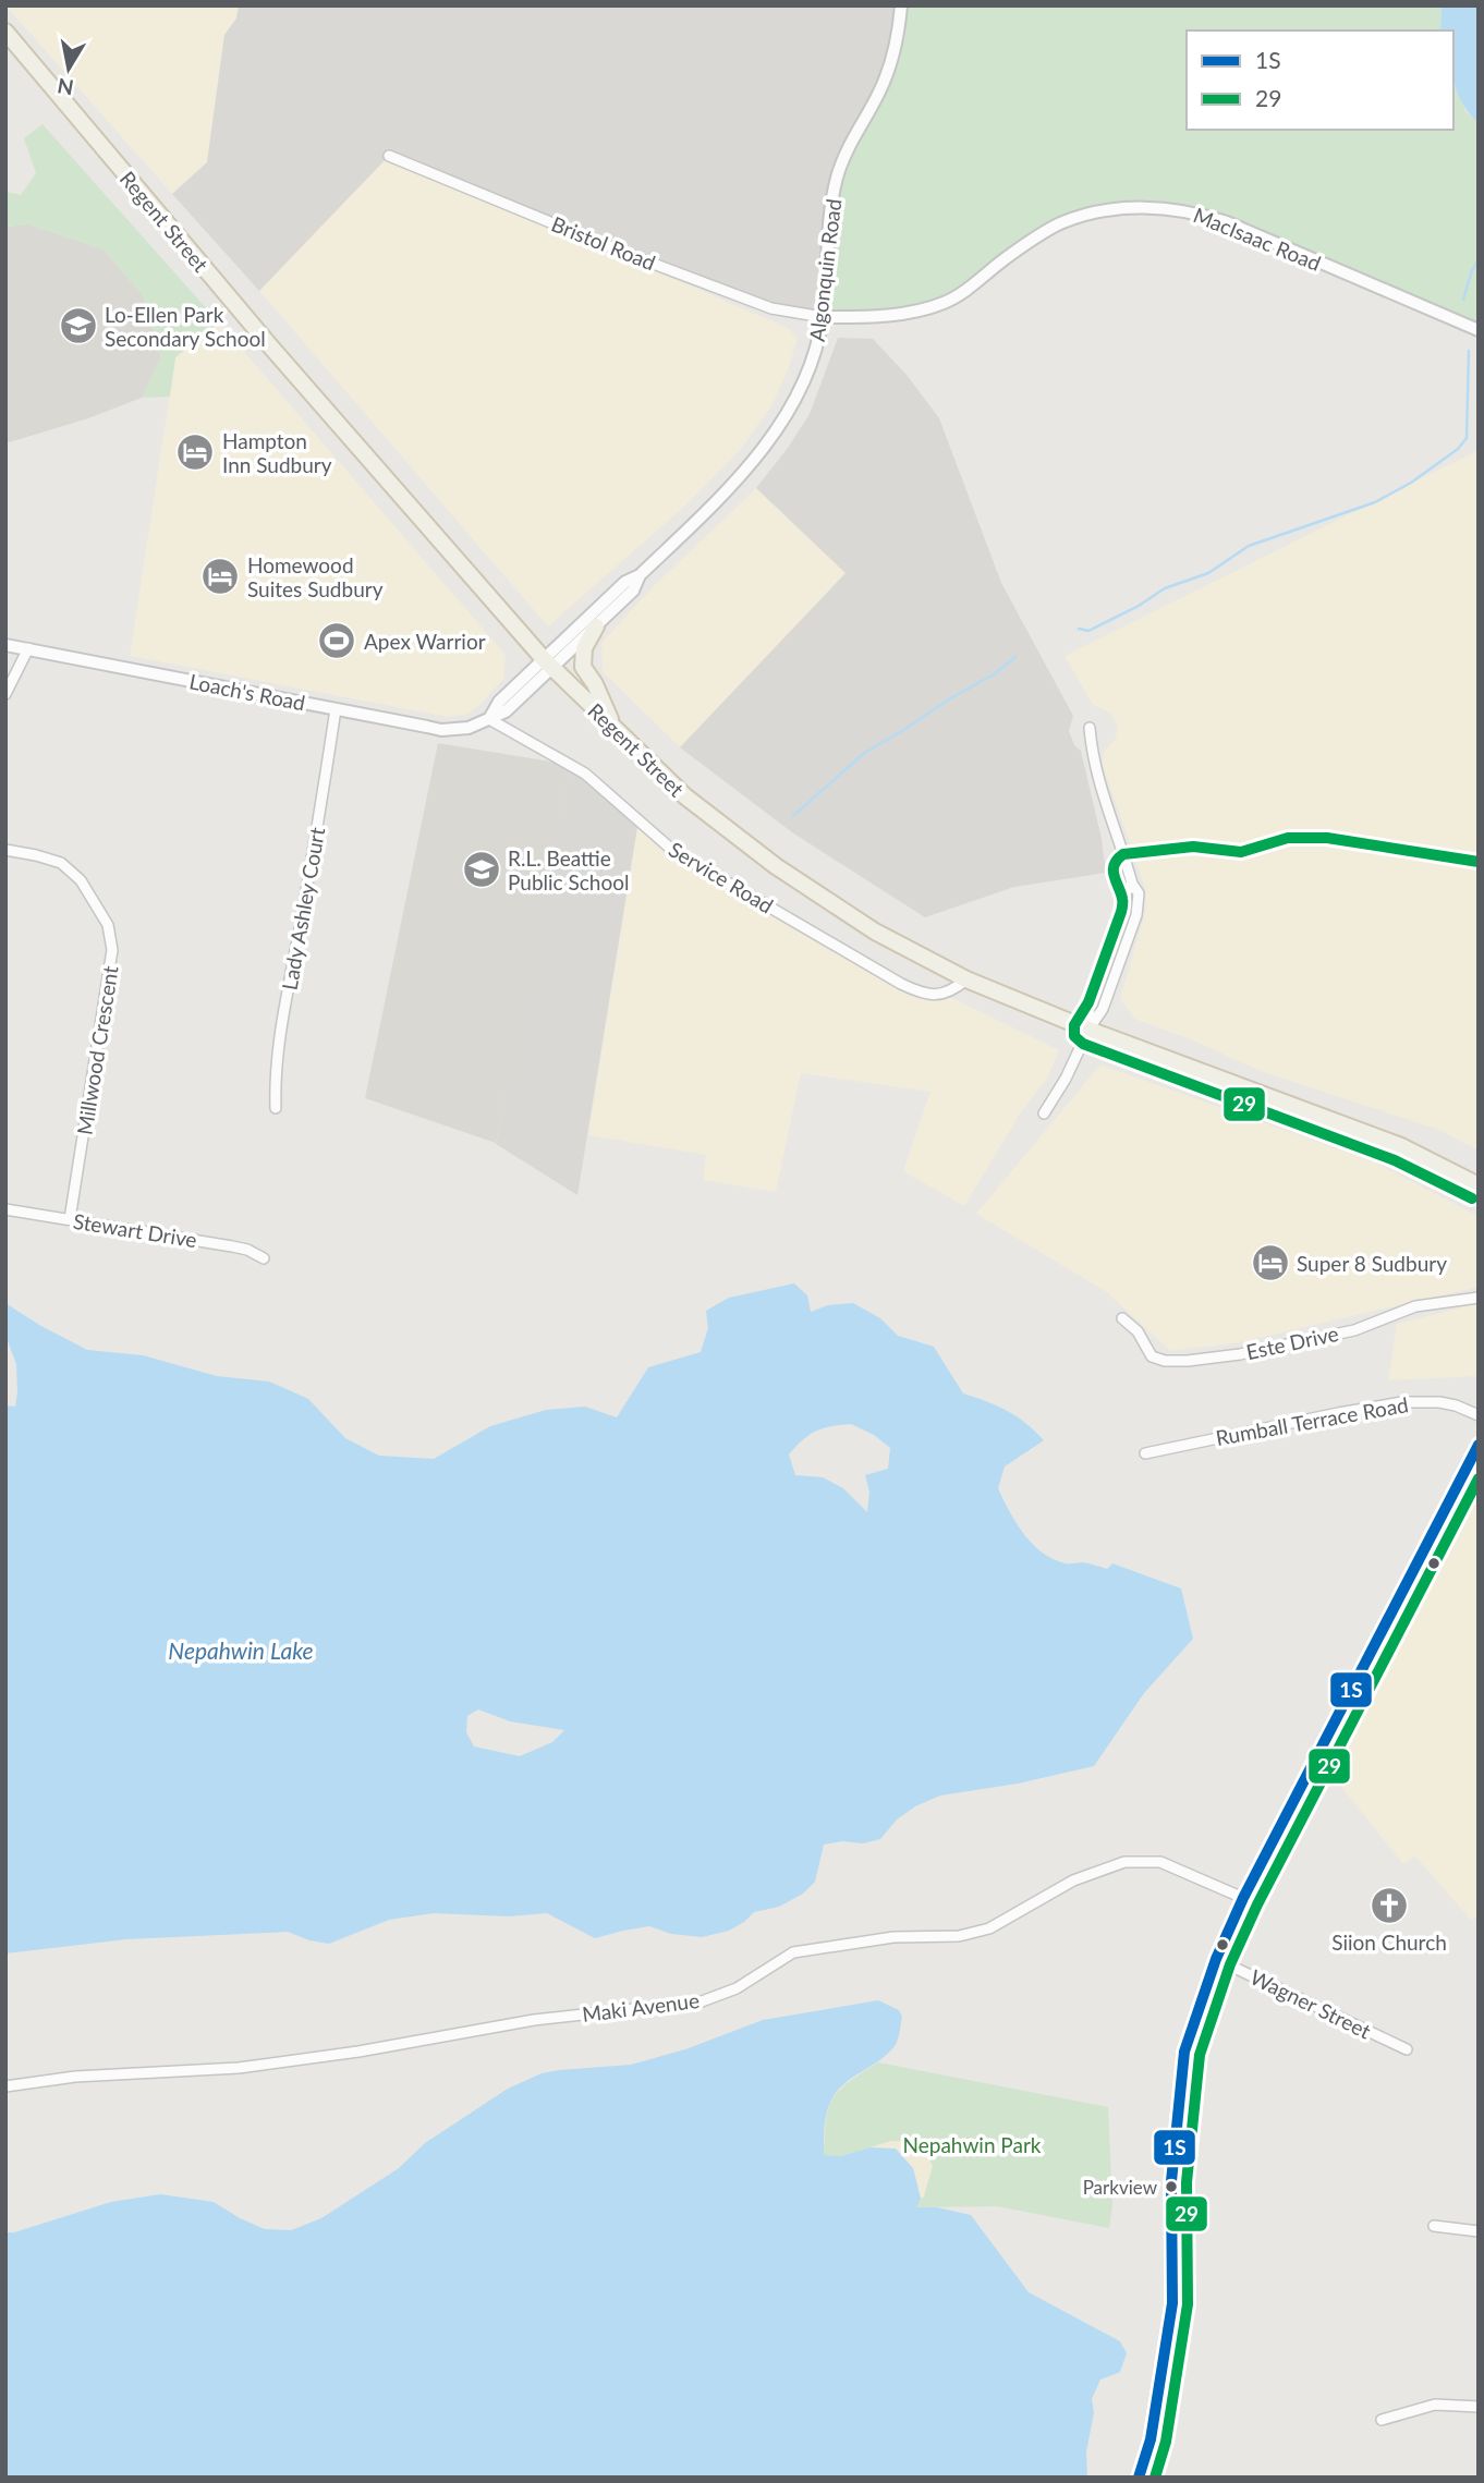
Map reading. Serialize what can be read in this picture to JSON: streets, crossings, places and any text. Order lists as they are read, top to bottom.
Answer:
{
  "streets": {
    "main road": ["Regent Street"],
    "street": [
      "MacIsaac Road",
      "Bristol Road",
      "Algonquin Road",
      "Loach's Road",
      "Service Road",
      "Lady Ashley Court",
      "Millwood Crescent",
      "Stewart Drive",
      "Este Drive",
      "Rumball Terrace Road",
      "Wagner Street",
      "Maki Avenue"
    ]
  },
  "crossings": [
    ["Regent Street", "Algonquin Road"],
    ["Regent Street", "Service Road"],
    ["MacIsaac Road", "Bristol Road"],
    ["MacIsaac Road", "Algonquin Road"],
    ["Bristol Road", "Algonquin Road"],
    ["Loach's Road", "Service Road"],
    ["Loach's Road", "Lady Ashley Court"],
    ["Millwood Crescent", "Stewart Drive"]
  ],
  "water": ["Nepahwin Lake"],
  "parks": ["Nepahwin Park"],
  "places": {
    "school or university": ["Lo-Ellen Park Secondary School", "R.L. Beattie Public School"],
    "hotel": ["Hampton Inn Sudbury", "Homewood Suites Sudbury", "Super 8 Sudbury"],
    "sports": ["Apex Warrior"],
    "church": ["Siion Church"],
    "other": ["Parkview"]
  },
  "lines": ["transit line 29", "transit line 1S"],
  "legend": ["1S", "29"],
  "north": "bottom"
}
